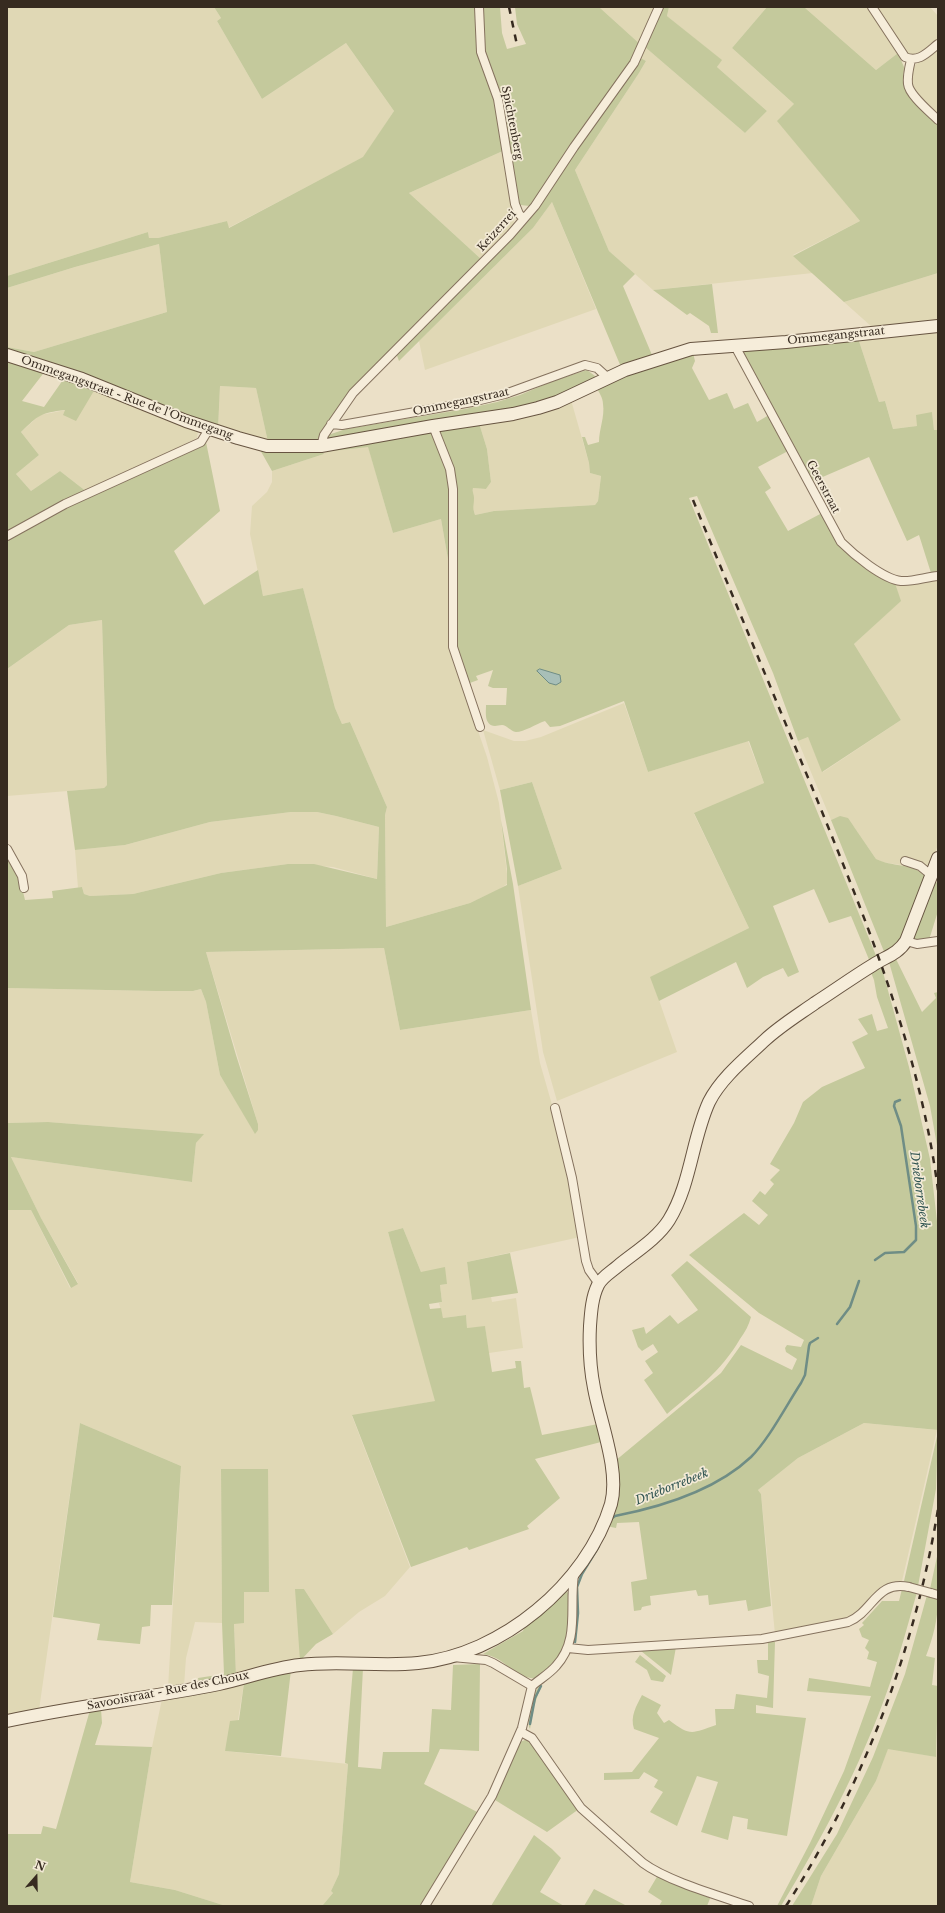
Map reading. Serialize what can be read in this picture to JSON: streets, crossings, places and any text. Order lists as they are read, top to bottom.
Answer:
{
  "streets": {
    "main road": ["Ommegangstraat", "Ommegangstraat - Rue de l'Ommegang", "Savooistraat - Rue des Choux"],
    "street": ["Spichtenberg", "Keizerrei", "Geerstraat"]
  },
  "crossings": [
    ["Spichtenberg", "Keizerrei"],
    ["Keizerrei", "Ommegangstraat"],
    ["Keizerrei", "Ommegangstraat - Rue de l'Ommegang"],
    ["Ommegangstraat", "Ommegangstraat - Rue de l'Ommegang"],
    ["Ommegangstraat", "Geerstraat"],
    ["Ommegangstraat - Rue de l'Ommegang", "Geerstraat"]
  ],
  "water": ["Drieborrebeek"],
  "north": "top"
}
